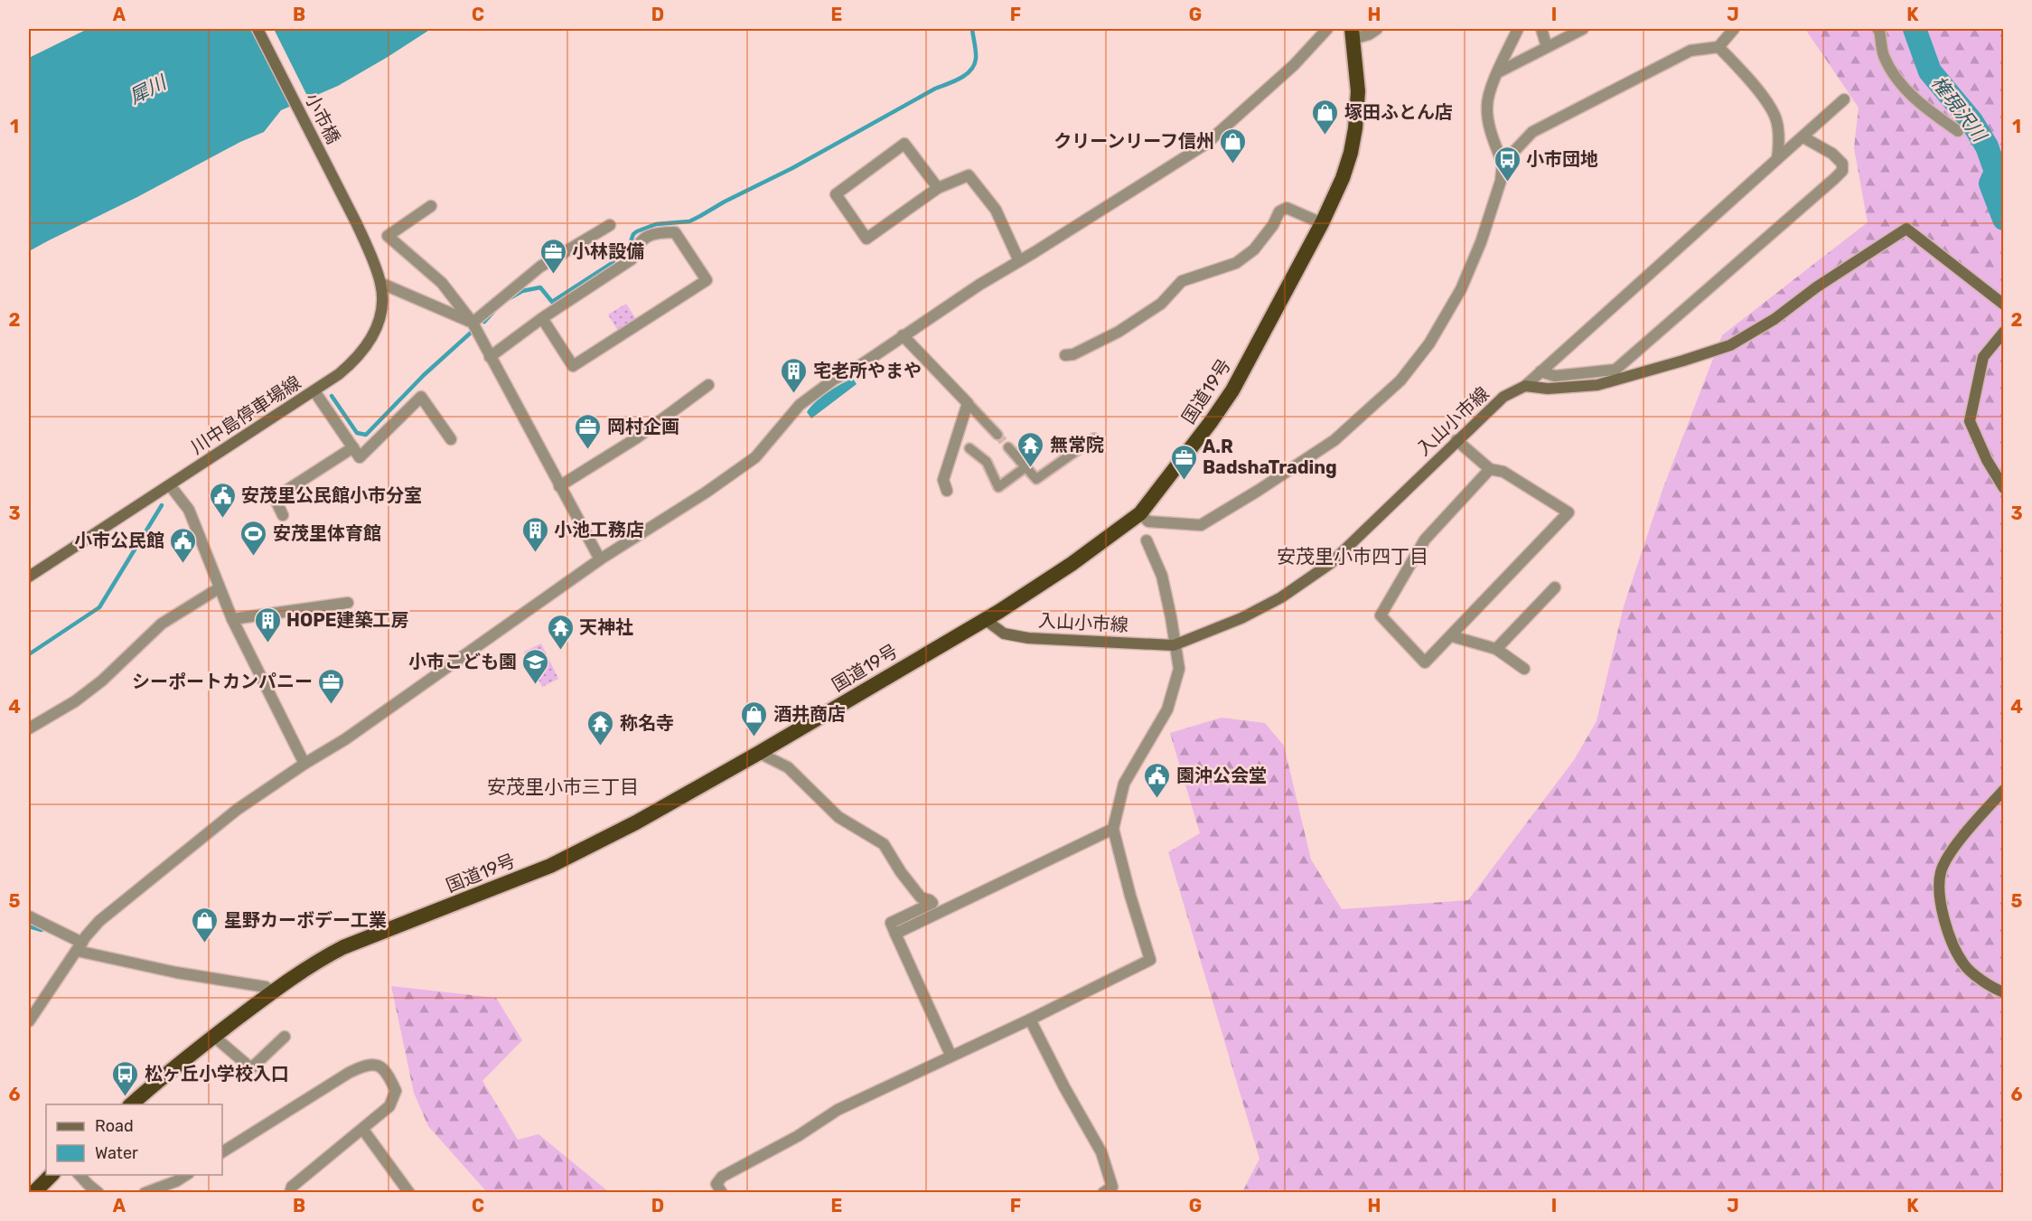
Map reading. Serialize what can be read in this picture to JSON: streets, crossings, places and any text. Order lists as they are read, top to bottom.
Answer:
{
  "streets": {
    "highway": ["国道19号"],
    "main road": ["小市橋", "川中島停車場線", "入山小市線"]
  },
  "crossings": [
    ["小市橋", "川中島停車場線"],
    ["国道19号", "入山小市線"]
  ],
  "districts": ["安茂里小市四丁目", "安茂里小市三丁目"],
  "water": ["犀川", "権現沢川"],
  "places": {
    "shop": [
      "塚田ふとん店",
      "クリーンリーフ信州",
      "酒井商店",
      "星野カーボデー工業"
    ],
    "bus stop": ["小市団地", "松ヶ丘小学校入口"],
    "office": [
      "小林設備",
      "岡村企画",
      "A.R BadshaTrading",
      "シーポートカンパニー"
    ],
    "building": ["宅老所やまや", "小池工務店", "HOPE建築工房"],
    "temple": ["無常院", "天神社", "称名寺"],
    "public building": ["安茂里公民館小市分室", "小市公民館", "園沖公会堂"],
    "sports": ["安茂里体育館"],
    "school or university": ["小市こども園"]
  },
  "legend": ["Road", "Water"],
  "grid": {
    "columns": [
      "A",
      "B",
      "C",
      "D",
      "E",
      "F",
      "G",
      "H",
      "I",
      "J",
      "K"
    ],
    "rows": [
      "1",
      "2",
      "3",
      "4",
      "5",
      "6"
    ]
  }
}
